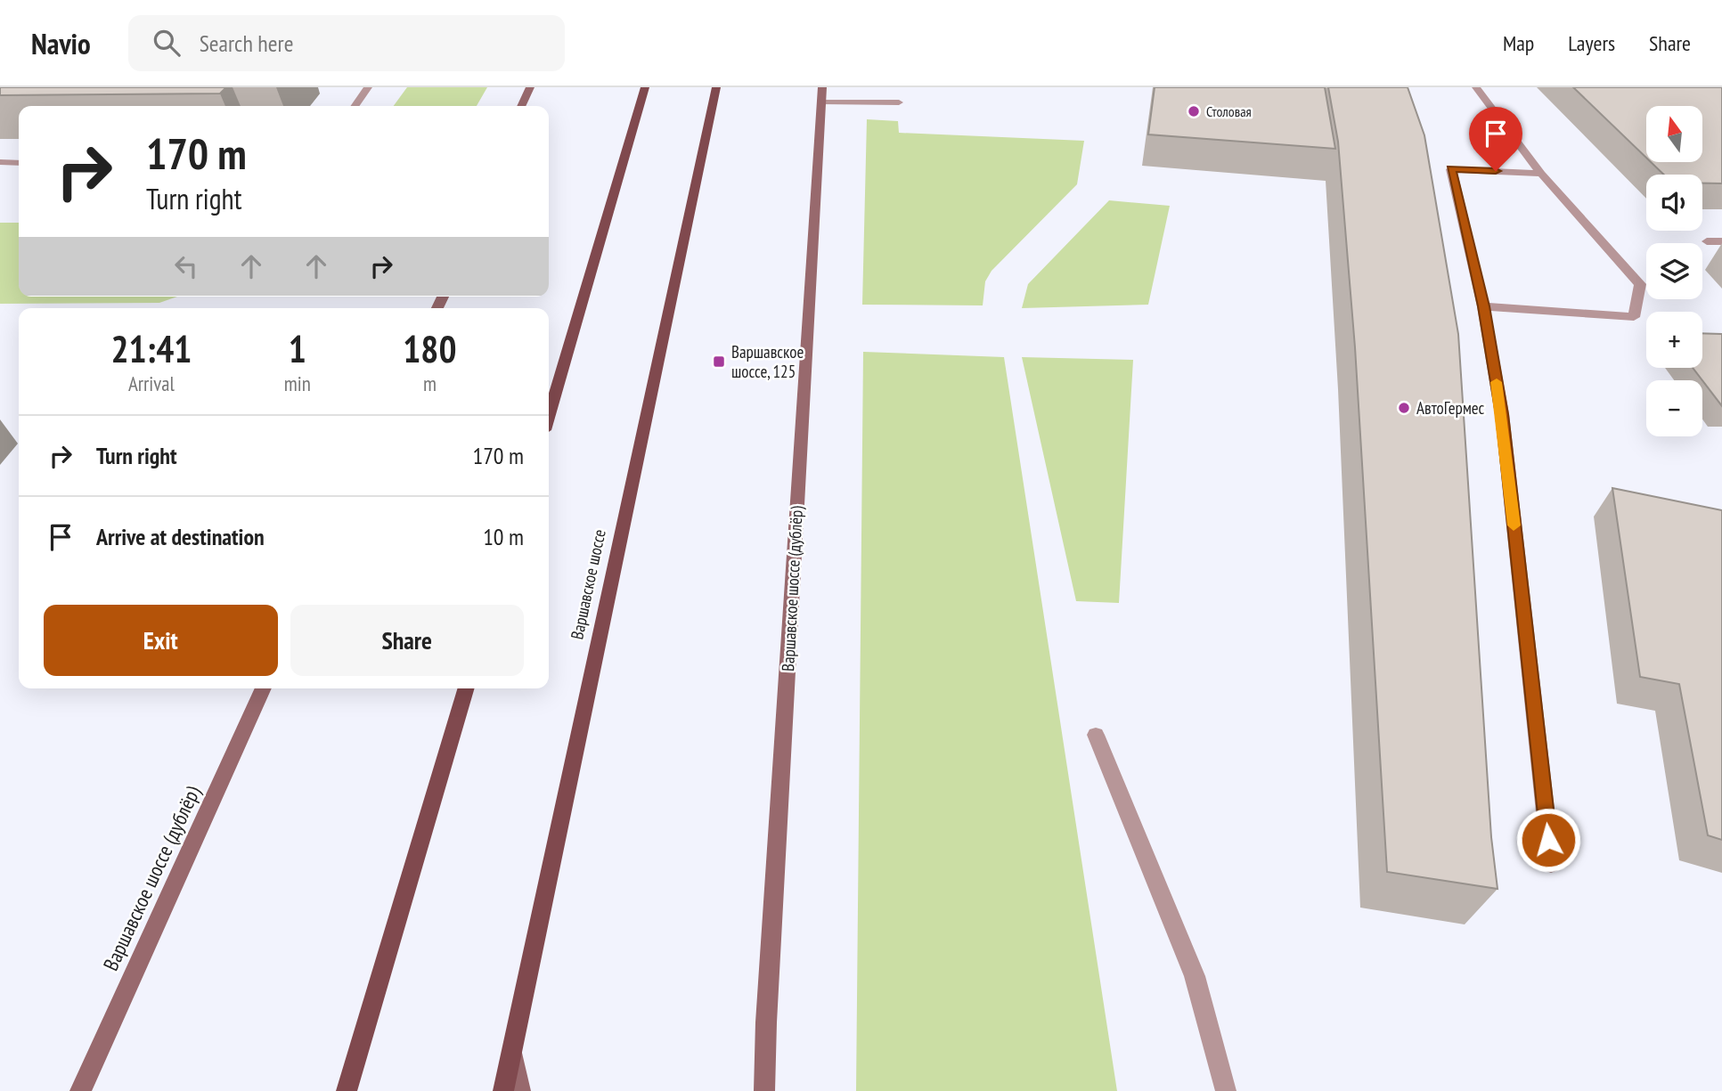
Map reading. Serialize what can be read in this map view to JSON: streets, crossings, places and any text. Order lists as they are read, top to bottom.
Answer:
{
  "streets": {
    "main road": ["Варшавское шоссе", "Варшавское шоссе (дублёр)"]
  },
  "places": {
    "other": ["Столовая", "АвтоГермес"],
    "transit": ["Варшавское шоссе, 125"]
  },
  "north": "top",
  "page": {
    "header": "Navio",
    "search": "Search here",
    "nav": ["Map", "Layers", "Share"],
    "map_buttons": ["+", "−"],
    "turn": ["170 m", "Turn right"],
    "eta": [
      "21:41",
      "Arrival",
      "1",
      "min",
      "180",
      "m"
    ],
    "list": [
      {
        "name": "Turn right",
        "value": "170 m"
      },
      {
        "name": "Arrive at destination",
        "value": "10 m"
      }
    ],
    "buttons": ["Exit", "Share"]
  }
}
